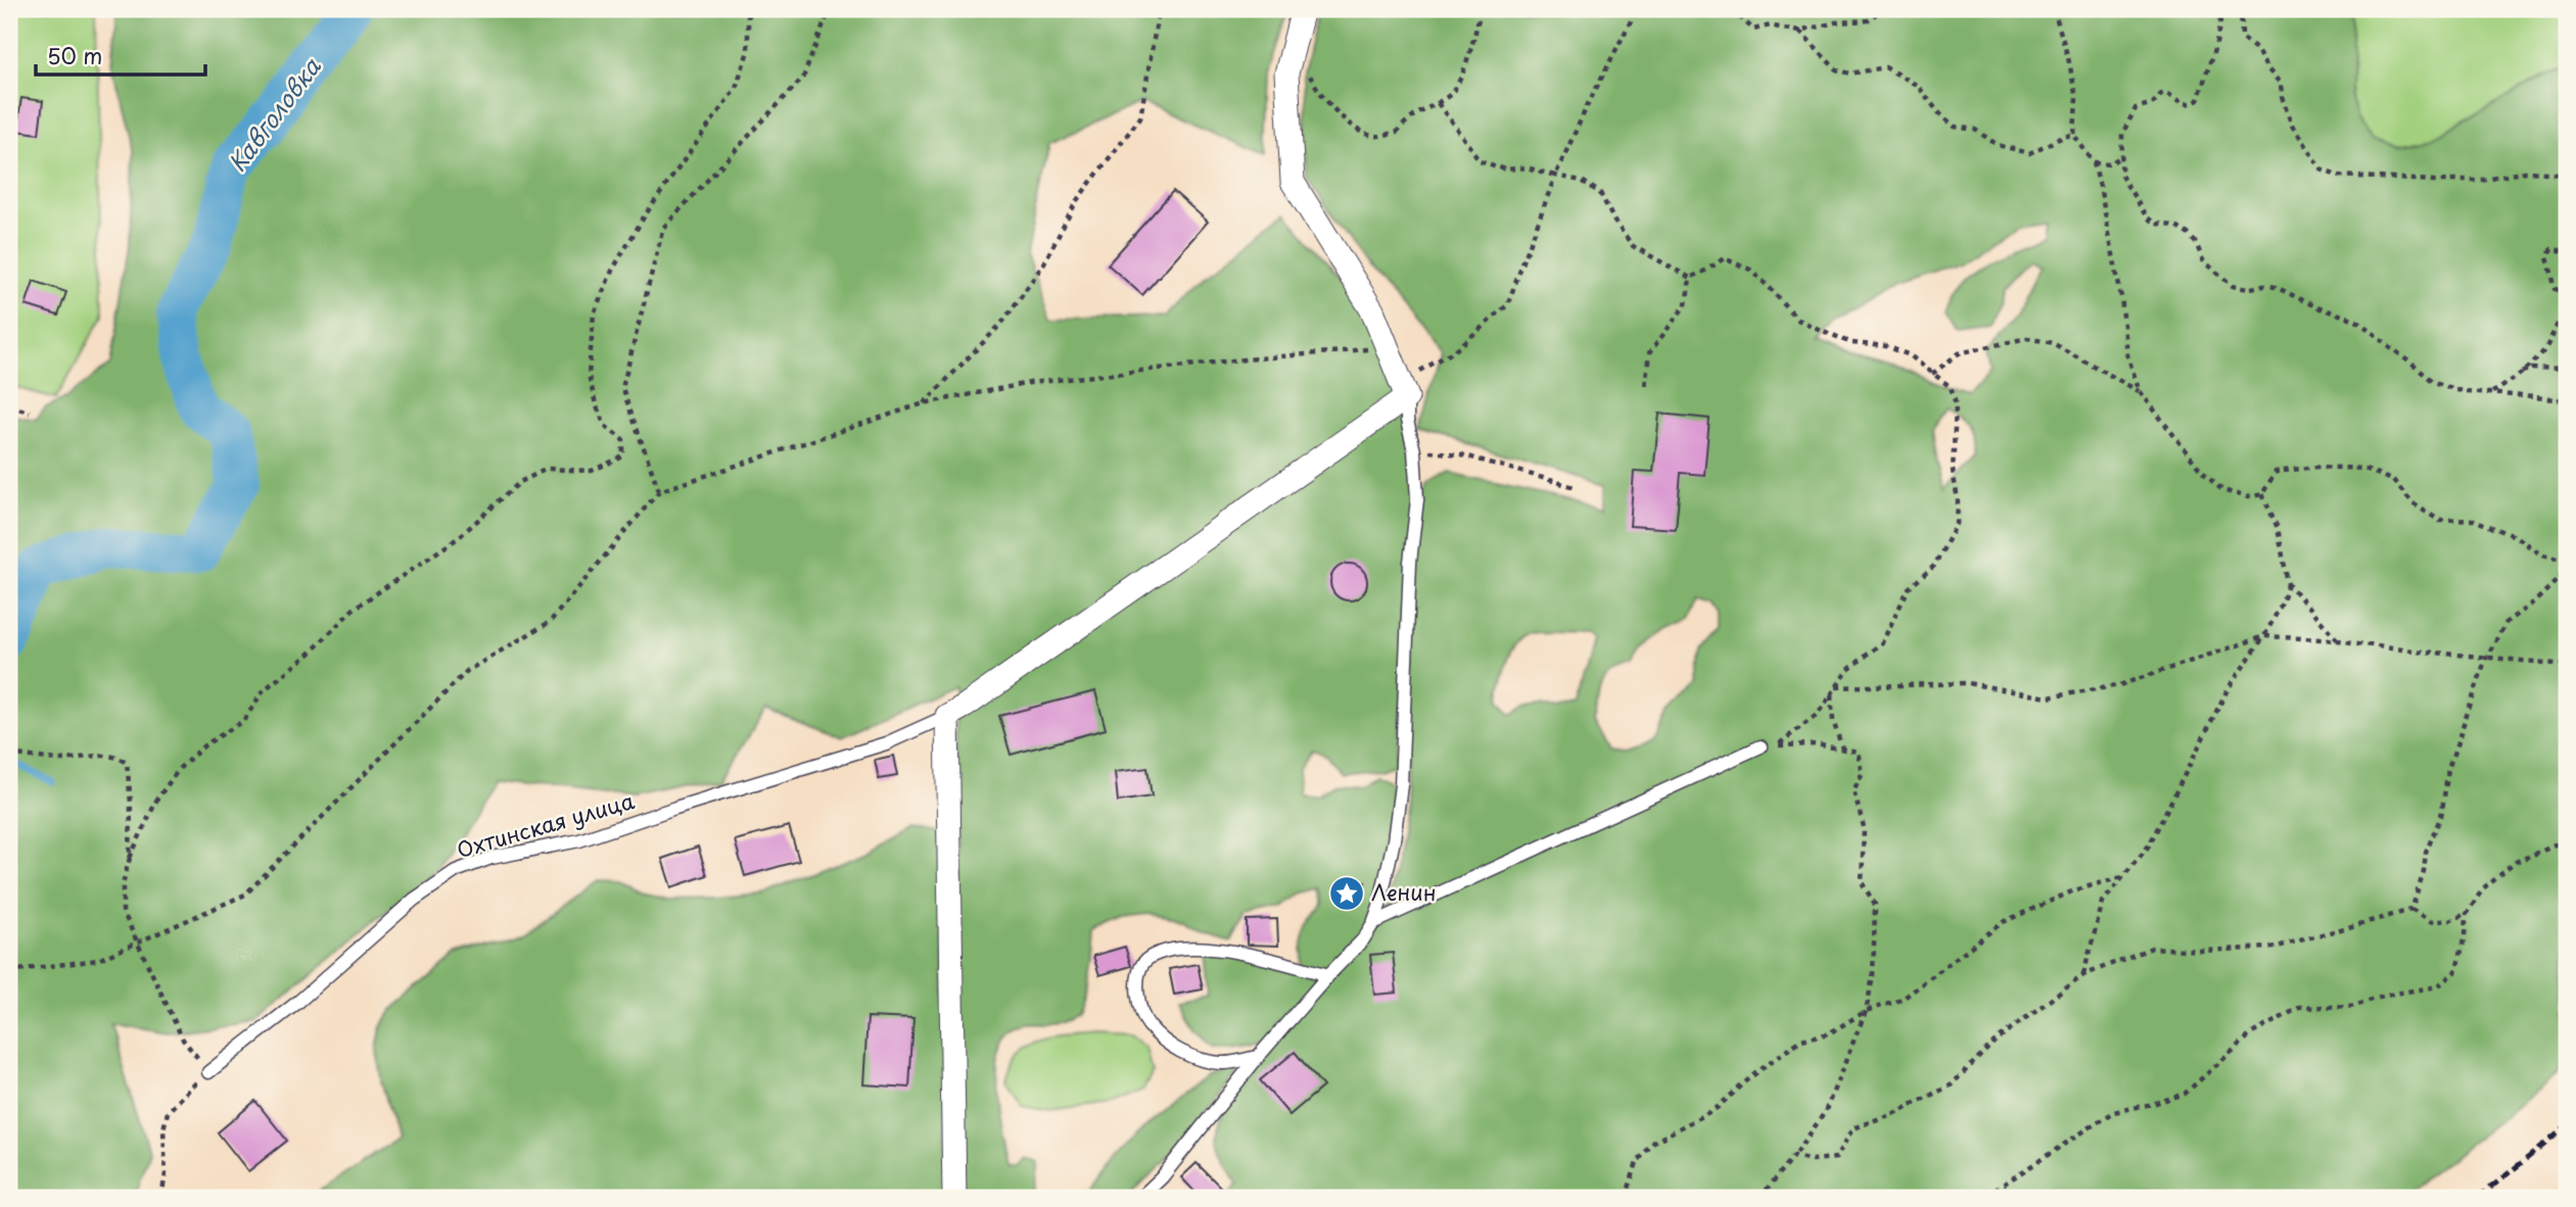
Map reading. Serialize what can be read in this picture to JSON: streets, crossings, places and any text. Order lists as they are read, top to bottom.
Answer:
{
  "streets": {
    "lane": ["Охтинская улица"]
  },
  "water": ["Кавголовка"],
  "places": {
    "place": ["Ленин"]
  },
  "scale_bar": "50 m"
}
